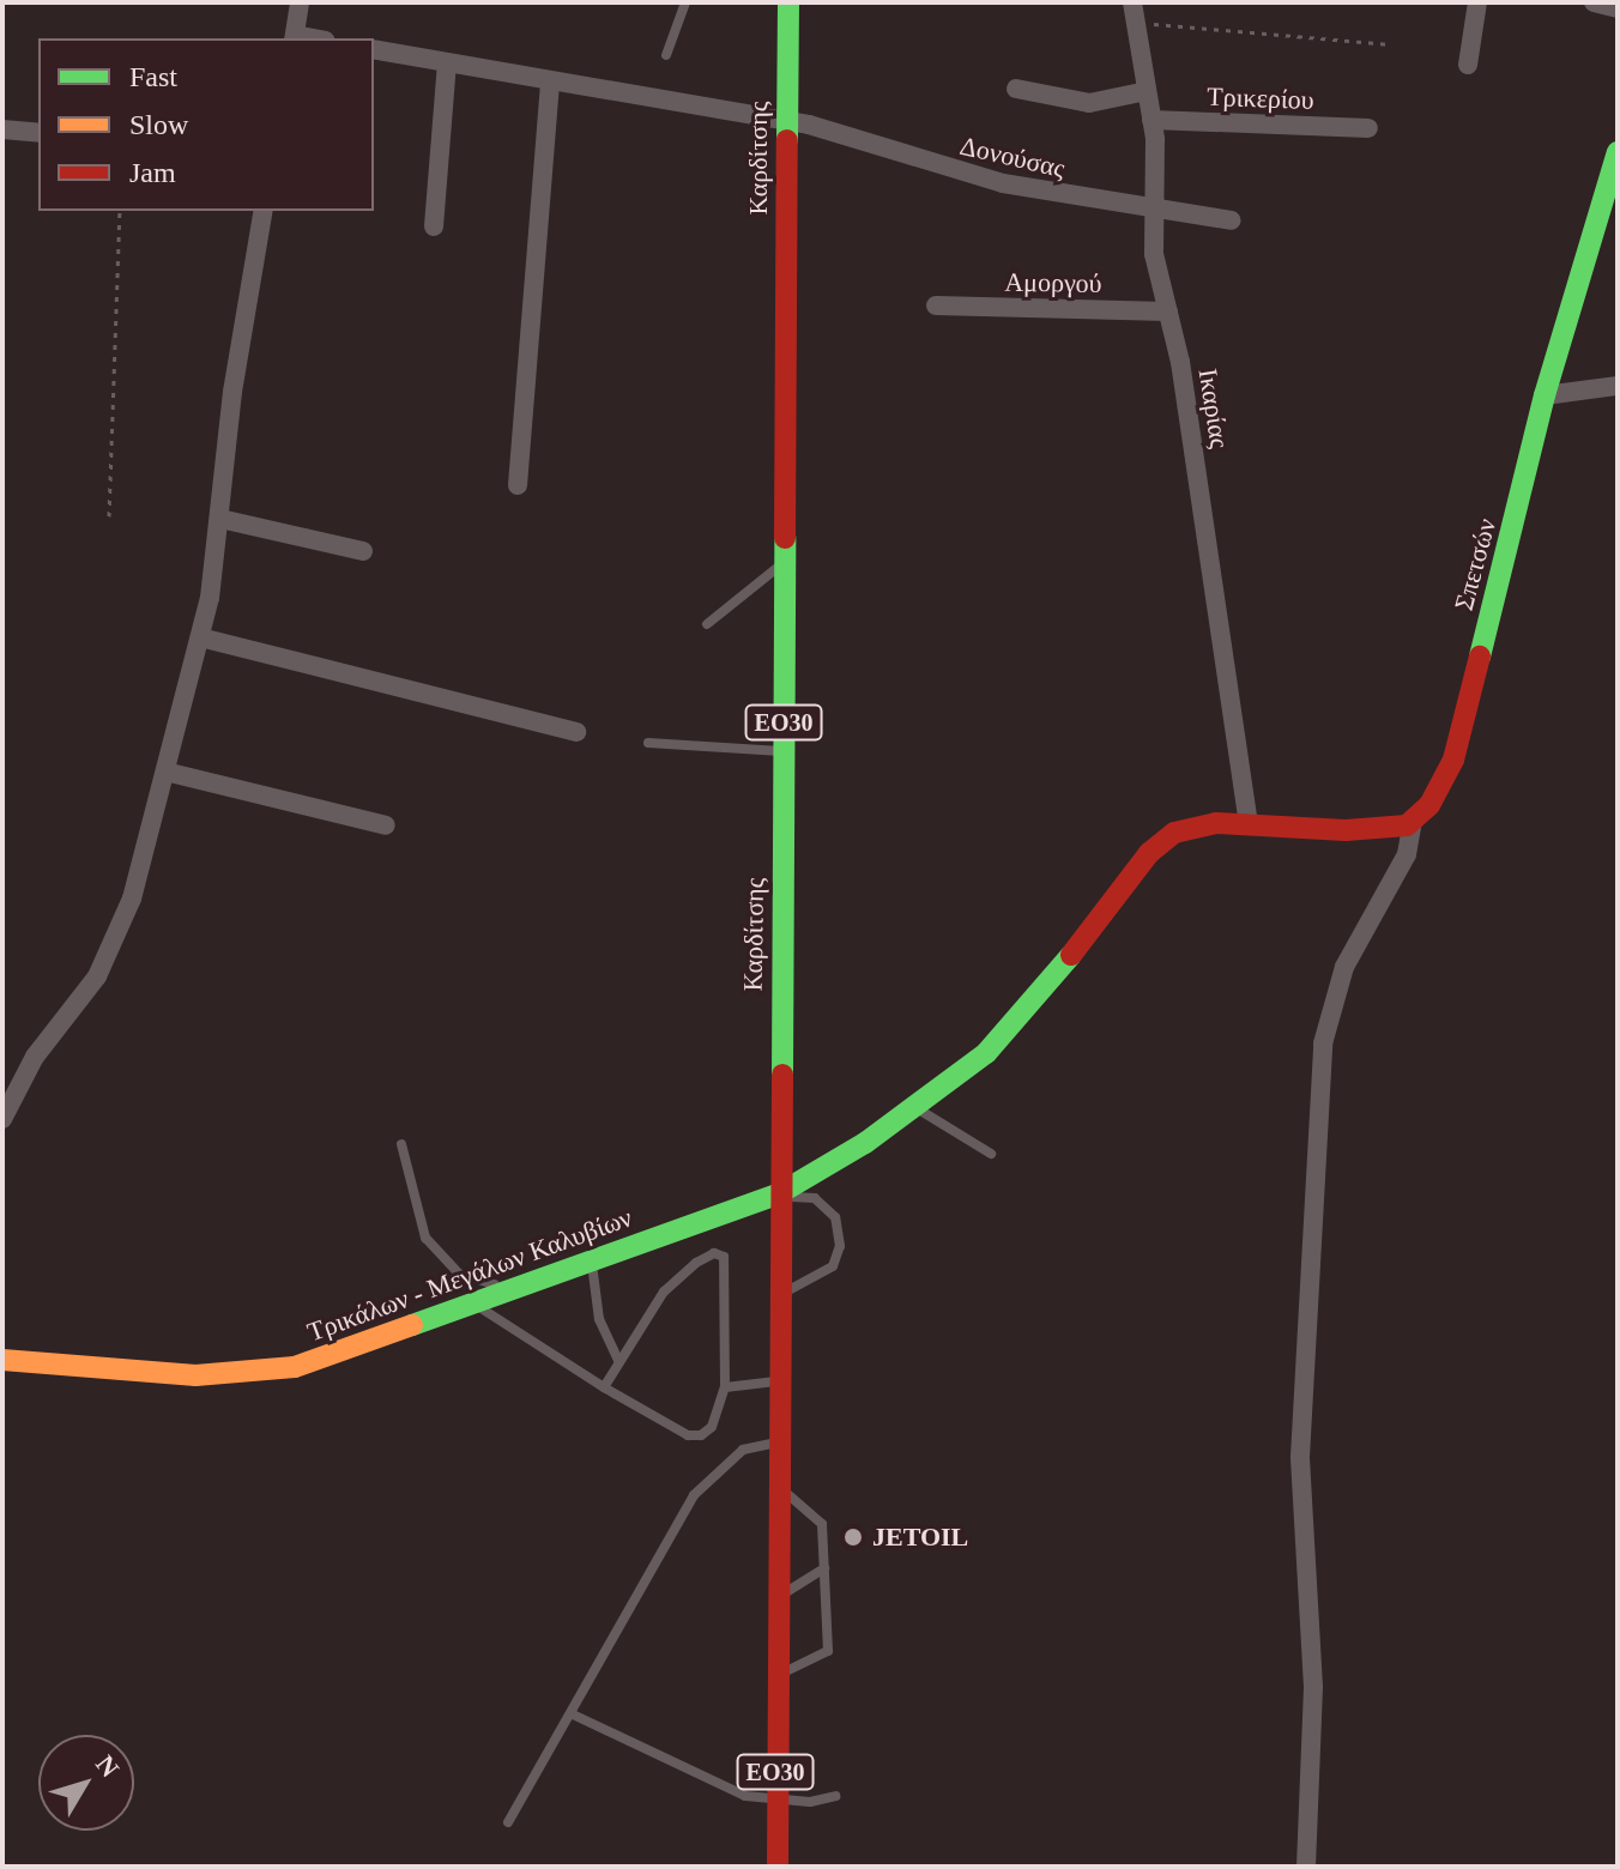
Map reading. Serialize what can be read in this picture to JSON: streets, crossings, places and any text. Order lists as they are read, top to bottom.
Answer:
{
  "streets": {
    "street": [
      "Τρικερίου",
      "Δονούσας",
      "Καρδίτσης",
      "Αμοργού",
      "Ικαρίας",
      "Σπετσών",
      "ΕΟ30",
      "Τρικάλων - Μεγάλων Καλυβίων"
    ]
  },
  "crossings": [
    ["Τρικερίου", "Ικαρίας"],
    ["Δονούσας", "Καρδίτσης"],
    ["Δονούσας", "Ικαρίας"],
    ["Καρδίτσης", "Τρικάλων - Μεγάλων Καλυβίων"],
    ["Αμοργού", "Ικαρίας"],
    ["Ικαρίας", "Τρικάλων - Μεγάλων Καλυβίων"]
  ],
  "places": ["JETOIL"],
  "legend": ["Fast", "Slow", "Jam"],
  "north": "top right"
}
